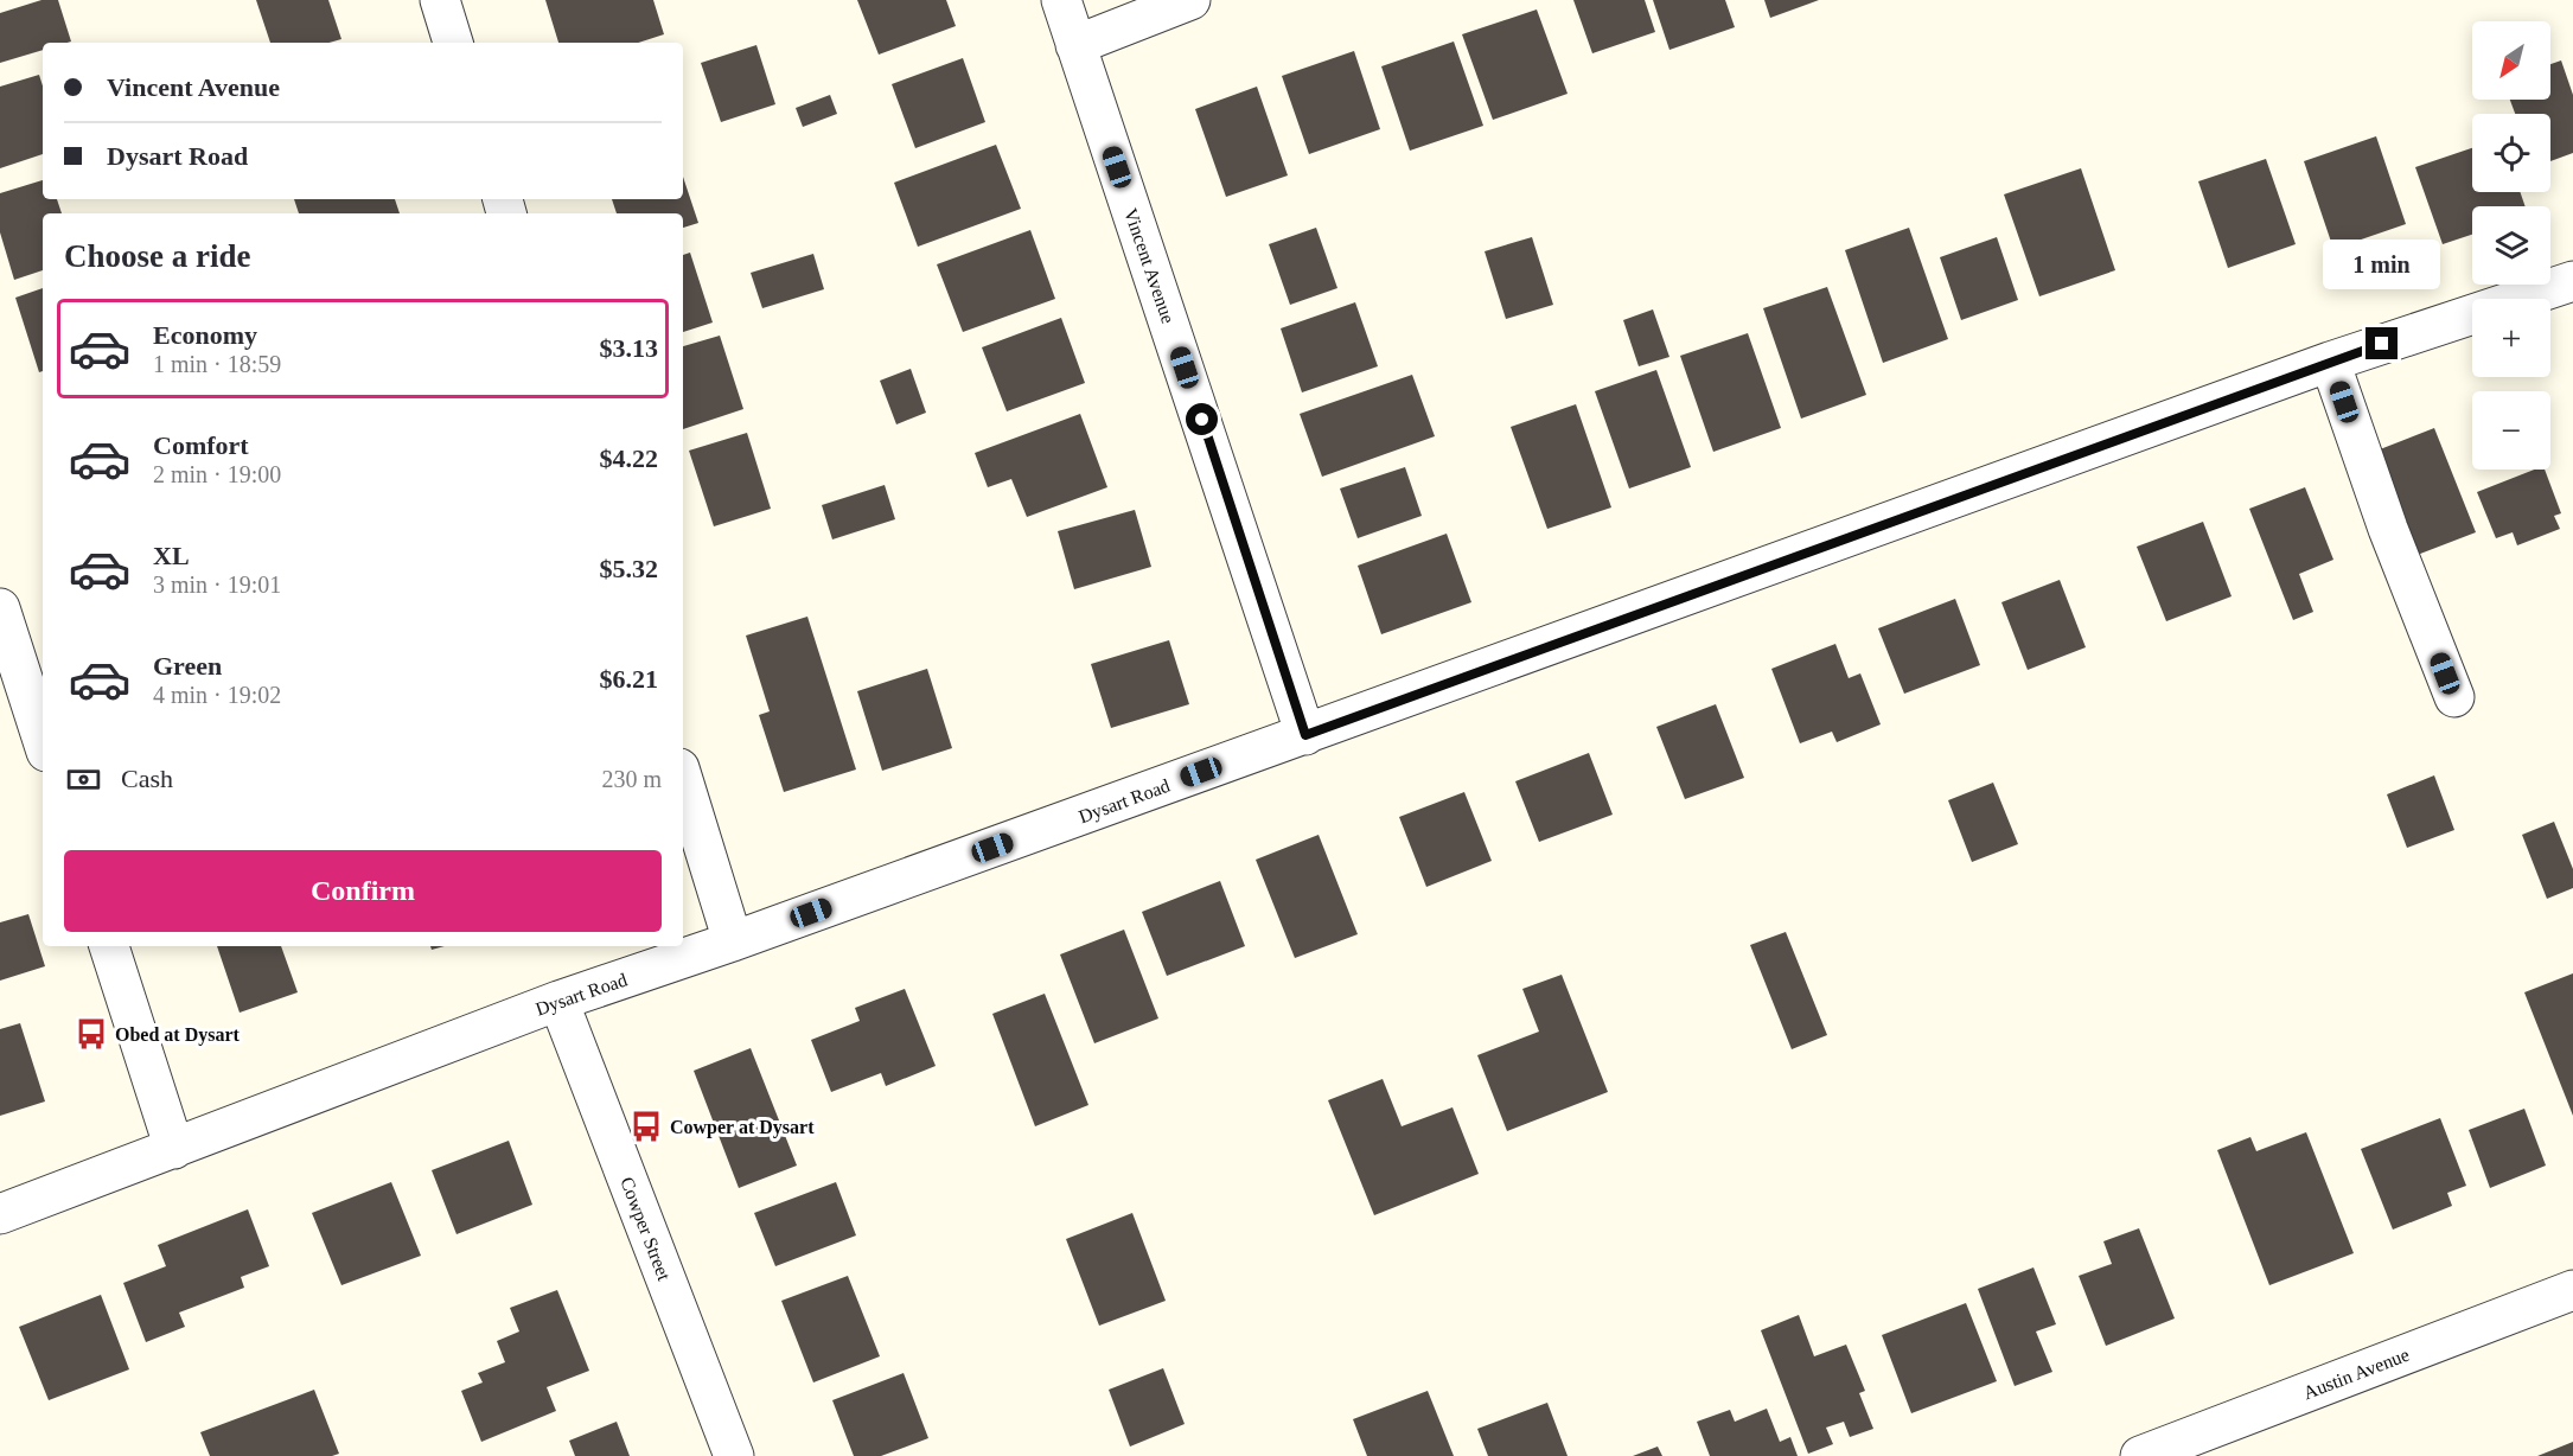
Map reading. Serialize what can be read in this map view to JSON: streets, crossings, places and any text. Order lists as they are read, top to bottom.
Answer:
{
  "streets": {
    "street": [
      "Vincent Avenue",
      "Dysart Road",
      "Cowper Street",
      "Austin Avenue"
    ]
  },
  "crossings": [
    ["Vincent Avenue", "Dysart Road"],
    ["Dysart Road", "Cowper Street"]
  ],
  "places": {
    "bus stop": ["Obed at Dysart", "Cowper at Dysart"]
  },
  "north": "bottom left",
  "page": {
    "map_buttons": ["+", "−"],
    "banner": ["Vincent Avenue", "Dysart Road"],
    "heading": "Choose a ride",
    "bubble": "1 min",
    "list": [
      {
        "name": "Economy",
        "note": "1 min · 18:59",
        "value": "$3.13"
      },
      {
        "name": "Comfort",
        "note": "2 min · 19:00",
        "value": "$4.22"
      },
      {
        "name": "XL",
        "note": "3 min · 19:01",
        "value": "$5.32"
      },
      {
        "name": "Green",
        "note": "4 min · 19:02",
        "value": "$6.21"
      }
    ],
    "pay": ["Cash", "230 m"],
    "buttons": "Confirm"
  }
}
